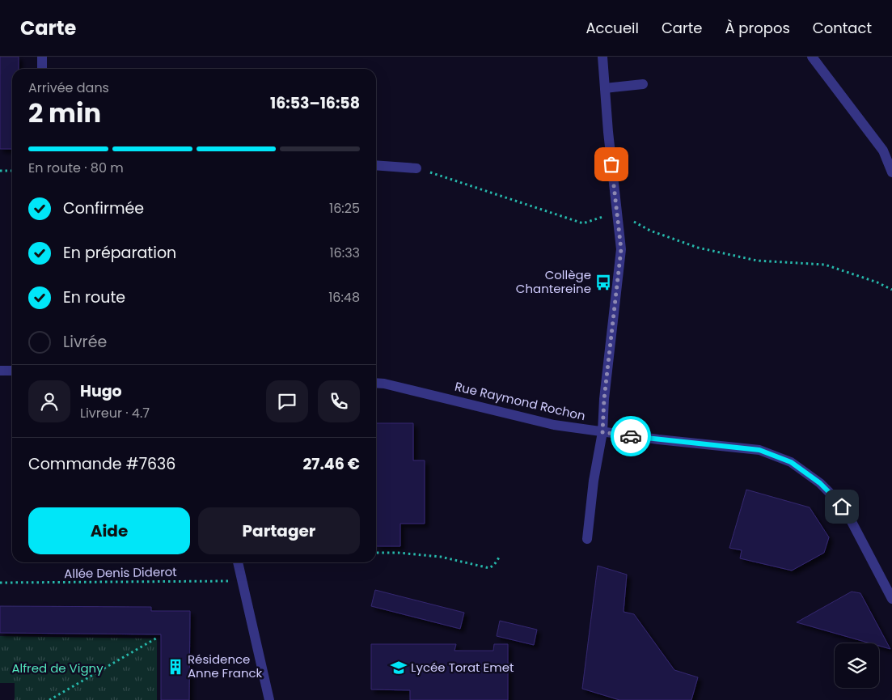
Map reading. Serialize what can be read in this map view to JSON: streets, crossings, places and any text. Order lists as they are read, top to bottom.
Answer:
{
  "streets": {
    "street": ["Rue Raymond Rochon"],
    "path": ["Allée Denis Diderot"]
  },
  "parks": ["Alfred de Vigny"],
  "places": {
    "bus stop": ["Collège Chantereine"],
    "building": ["Résidence Anne Franck"],
    "school or university": ["Lycée Torat Emet"]
  },
  "page": {
    "header": "Carte",
    "nav": [
      "Accueil",
      "Carte",
      "À propos",
      "Contact"
    ],
    "heading": ["2 min", "Arrivée dans", "16:53–16:58"],
    "panel": [
      "Hugo",
      "Livreur · 4.7",
      "Commande #7636",
      "27.46 €"
    ],
    "bar": "En route · 80 m",
    "list": [
      ["Confirmée", "16:25"],
      ["En préparation", "16:33"],
      ["En route", "16:48"],
      "Livrée"
    ],
    "buttons": ["Aide", "Partager"]
  }
}
